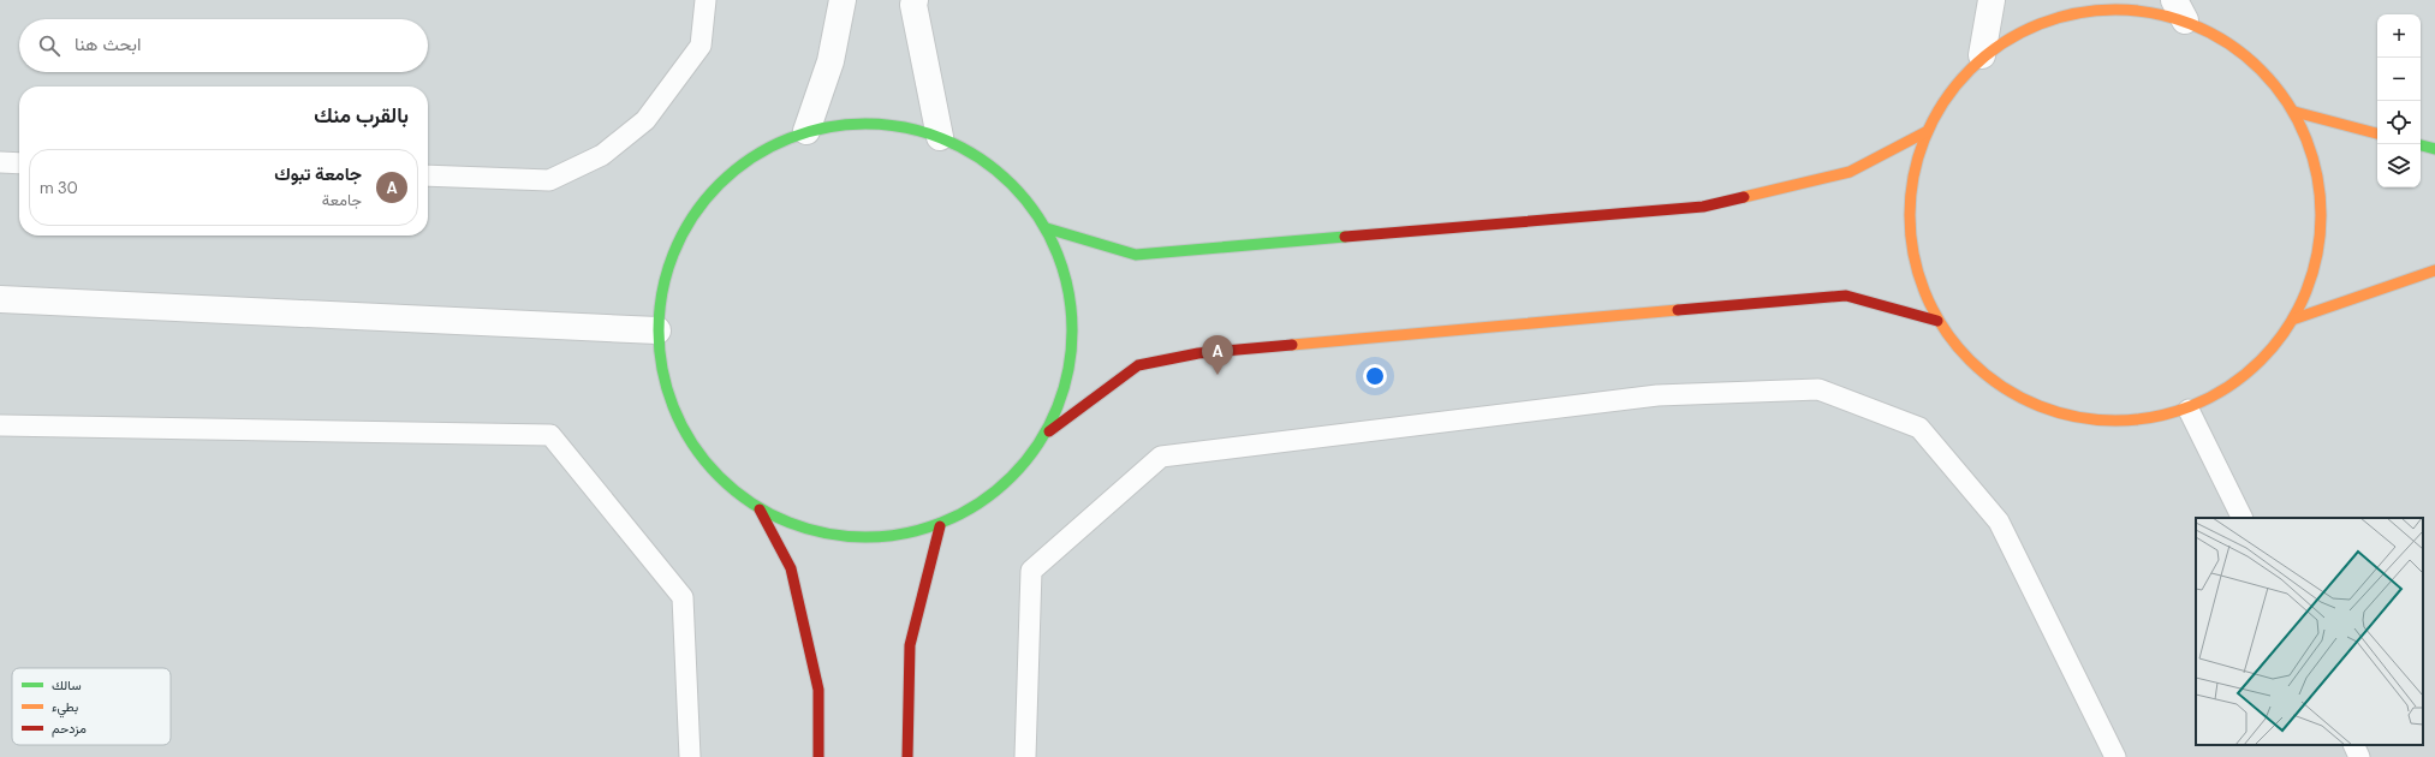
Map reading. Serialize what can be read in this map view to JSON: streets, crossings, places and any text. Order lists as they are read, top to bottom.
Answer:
{
  "legend": ["سالك", "بطيء", "مزدحم"],
  "page": {
    "map_buttons": ["+", "−"],
    "search": "ابحث هنا",
    "heading": "بالقرب منك",
    "list": [
      {
        "mark": "A",
        "name": "جامعة تبوك",
        "note": "جامعة",
        "value": "30 m"
      }
    ],
    "pins": "A"
  }
}
